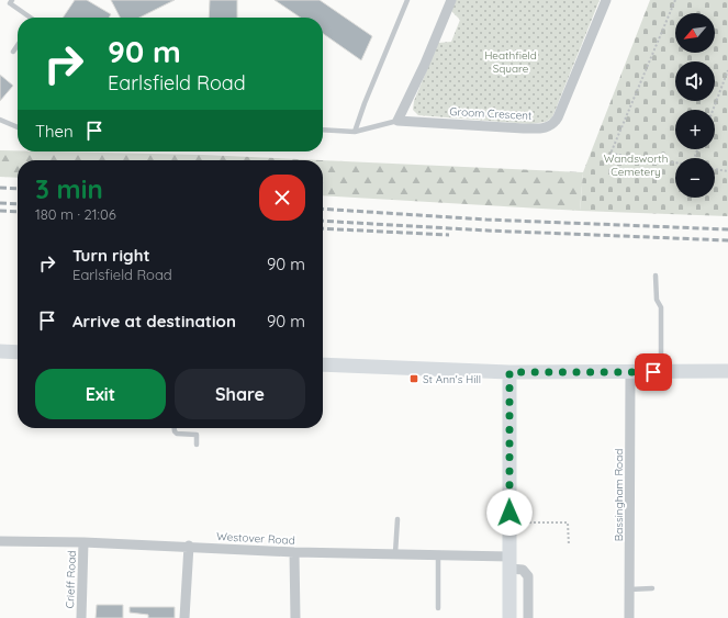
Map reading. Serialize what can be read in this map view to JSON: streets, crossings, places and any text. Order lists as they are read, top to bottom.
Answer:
{
  "streets": {
    "street": [
      "Groom Crescent",
      "Bassingham Road",
      "Westover Road",
      "Crieff Road"
    ]
  },
  "crossings": [
    ["Westover Road", "Crieff Road"]
  ],
  "parks": ["Heathfield Square", "Wandsworth Cemetery"],
  "places": {
    "transit": ["St Ann's Hill"]
  },
  "north": "bottom left",
  "page": {
    "map_buttons": ["+", "−"],
    "turn": ["90 m", "Earlsfield Road"],
    "then": "Then",
    "heading": ["3 min", "180 m · 21:06"],
    "list": [
      {
        "name": "Turn right",
        "note": "Earlsfield Road",
        "value": "90 m"
      },
      {
        "name": "Arrive at destination",
        "value": "90 m"
      }
    ],
    "buttons": ["Exit", "Share"]
  }
}
